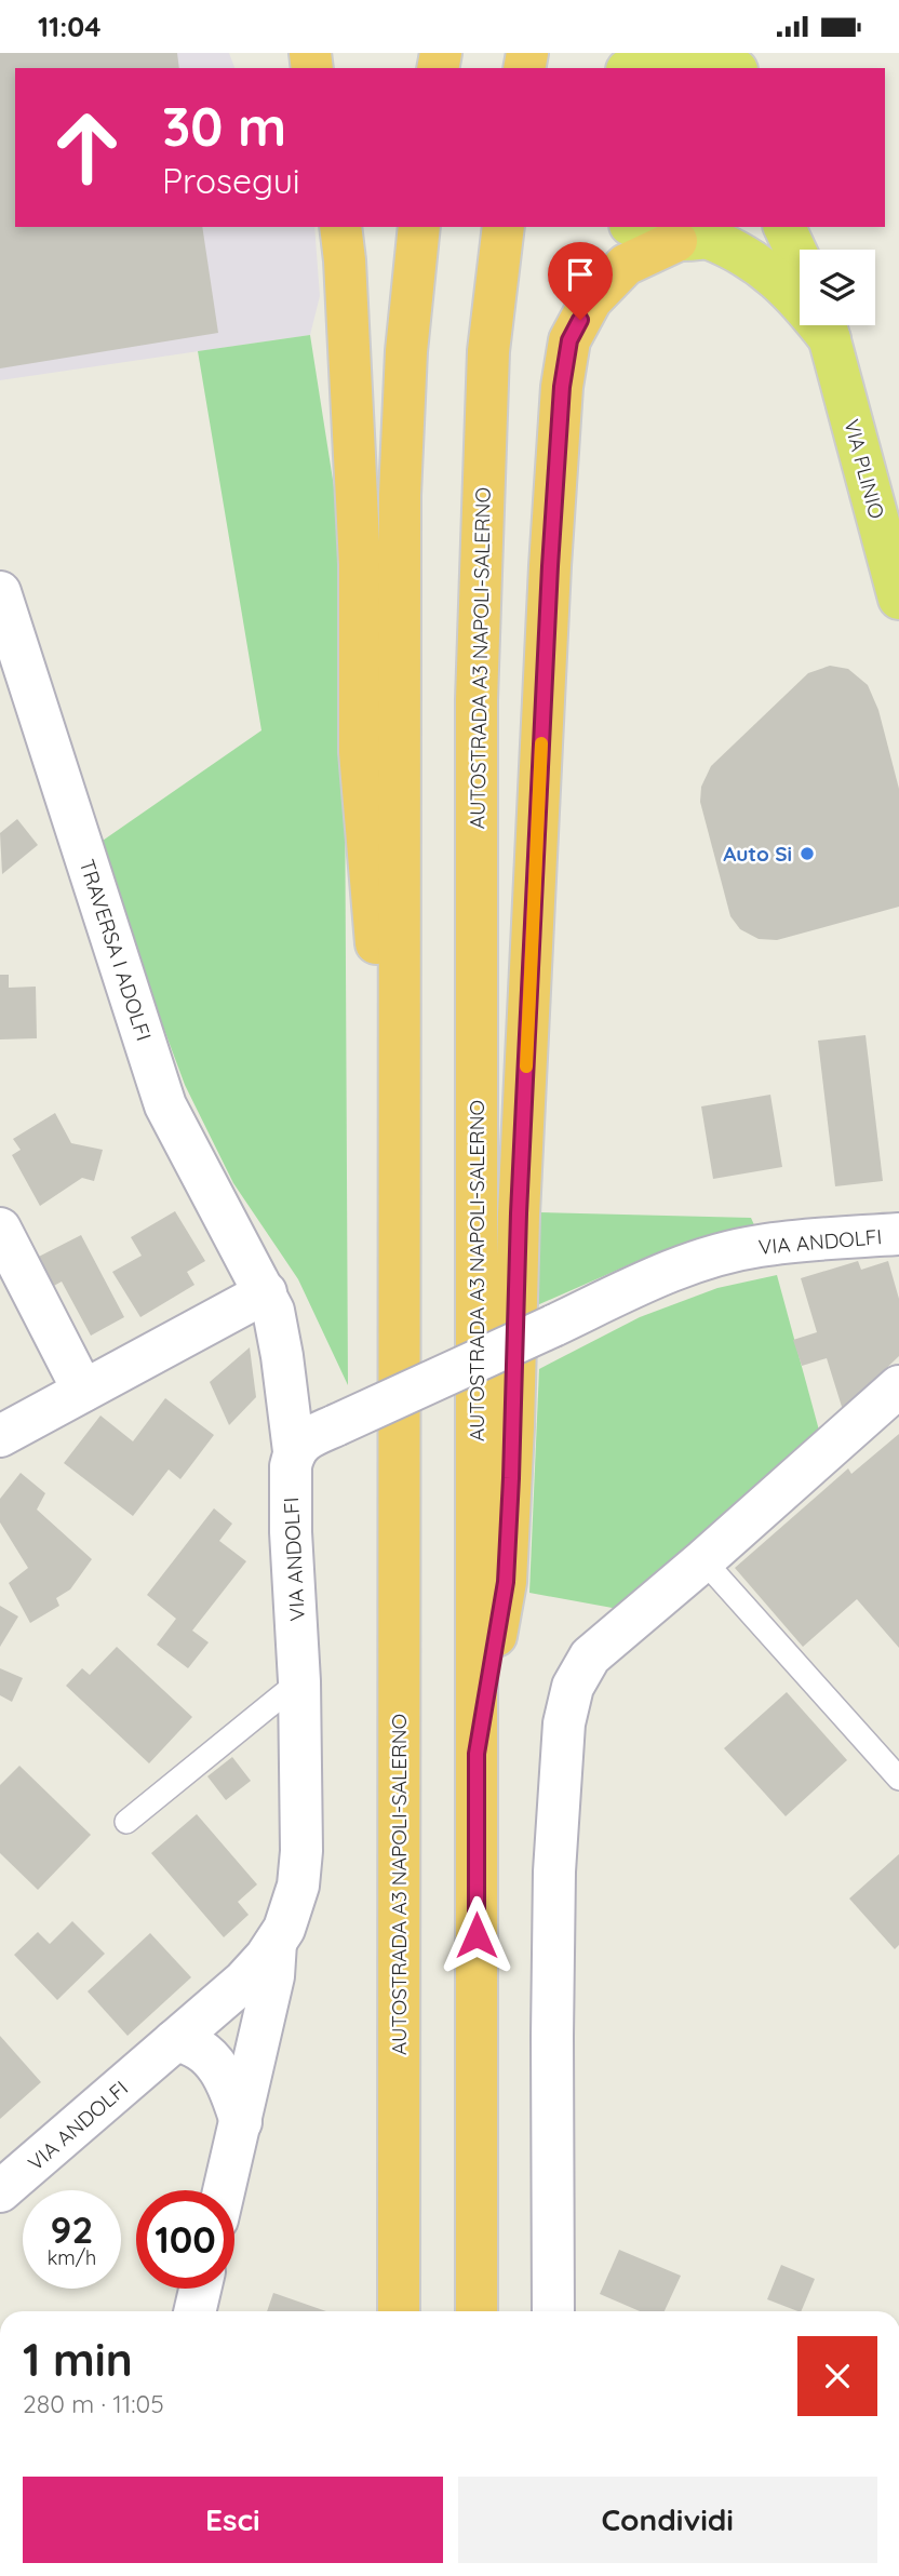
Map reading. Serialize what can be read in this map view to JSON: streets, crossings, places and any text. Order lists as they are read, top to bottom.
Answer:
{
  "streets": {
    "highway": ["AUTOSTRADA A3 NAPOLI-SALERNO"],
    "main road": ["VIA PLINIO"],
    "street": ["TRAVERSA I ADOLFI", "VIA ANDOLFI"]
  },
  "crossings": [
    ["TRAVERSA I ADOLFI", "VIA ANDOLFI"]
  ],
  "places": ["Auto Si"],
  "page": {
    "status": "11:04",
    "turn": ["30 m", "Prosegui"],
    "speed": "92 km/h",
    "limit": "100",
    "heading": ["1 min", "280 m · 11:05"],
    "buttons": ["Esci", "Condividi"]
  }
}
